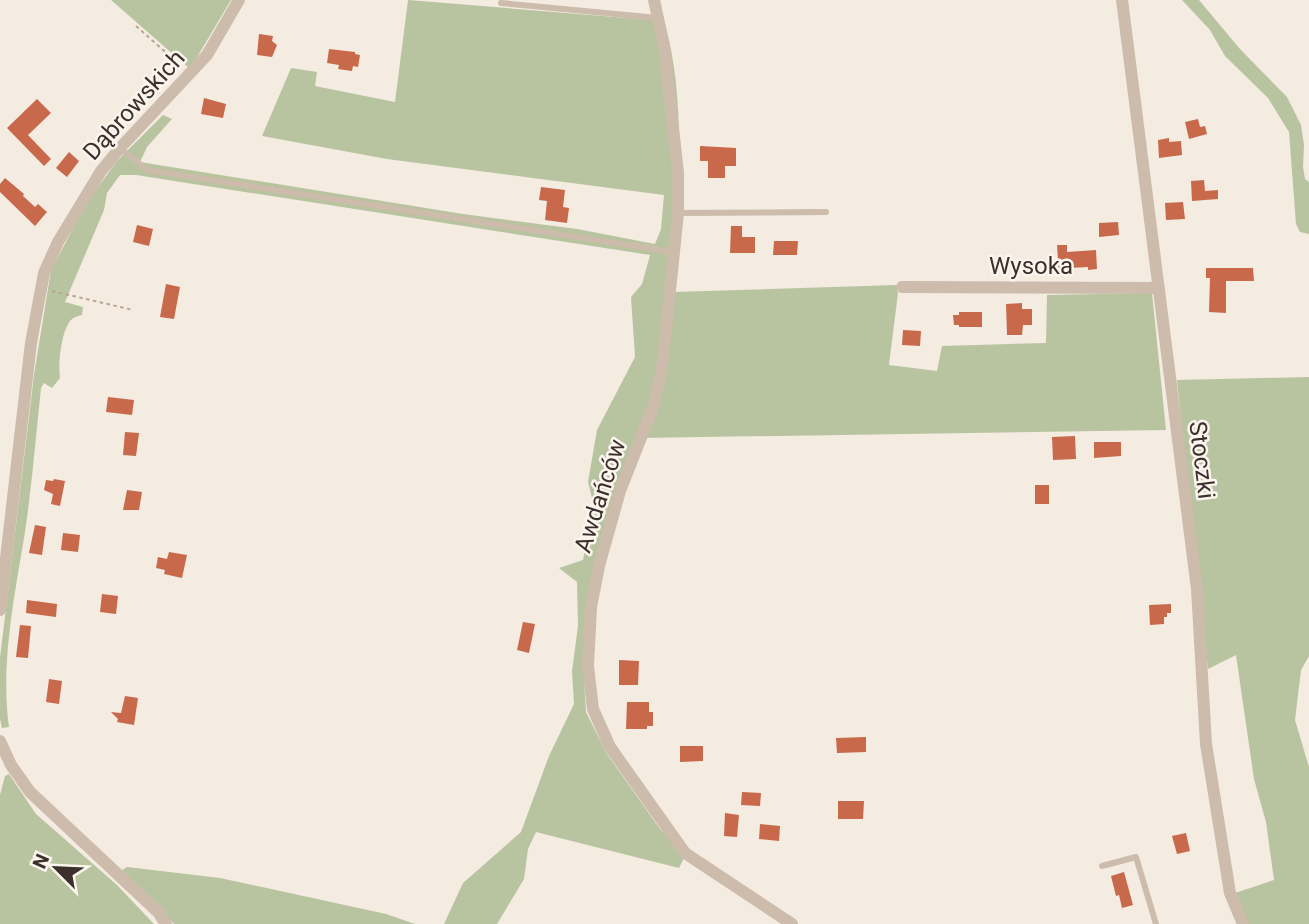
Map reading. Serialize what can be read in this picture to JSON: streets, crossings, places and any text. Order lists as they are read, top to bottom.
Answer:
{
  "streets": {
    "street": [
      "Dąbrowskich",
      "Wysoka",
      "Stoczki",
      "Awdańców"
    ]
  },
  "crossings": [
    ["Wysoka", "Stoczki"]
  ],
  "north": "top left"
}
